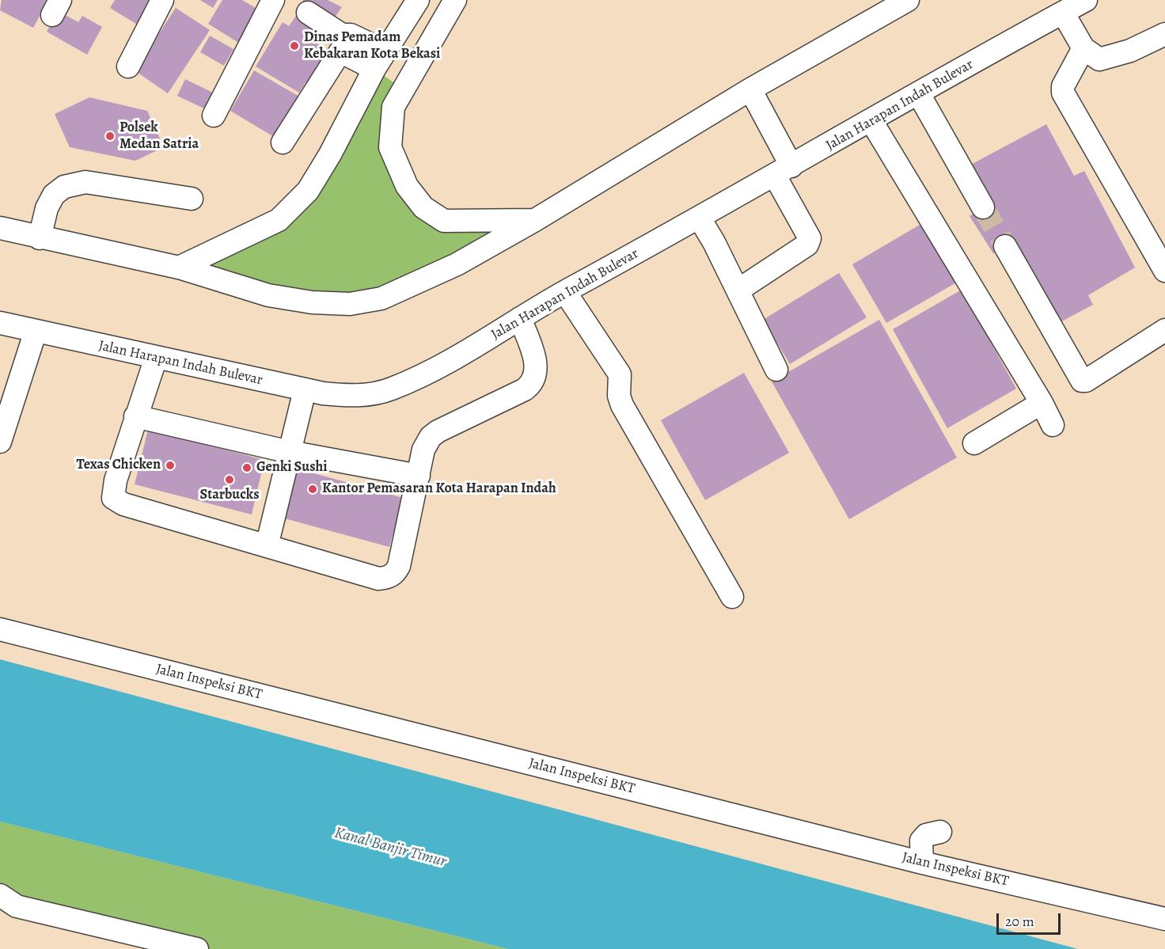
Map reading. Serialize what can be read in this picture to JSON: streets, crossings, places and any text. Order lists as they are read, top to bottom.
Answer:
{
  "streets": {
    "street": ["Jalan Harapan Indah Bulevar", "Jalan Inspeksi BKT"]
  },
  "water": ["Kanal Banjir Timur"],
  "places": [
    "Dinas Pemadam Kebakaran Kota Bekasi",
    "Polsek Medan Satria",
    "Texas Chicken",
    "Genki Sushi",
    "Starbucks",
    "Kantor Pemasaran Kota Harapan Indah"
  ],
  "scale_bar": "20 m"
}
